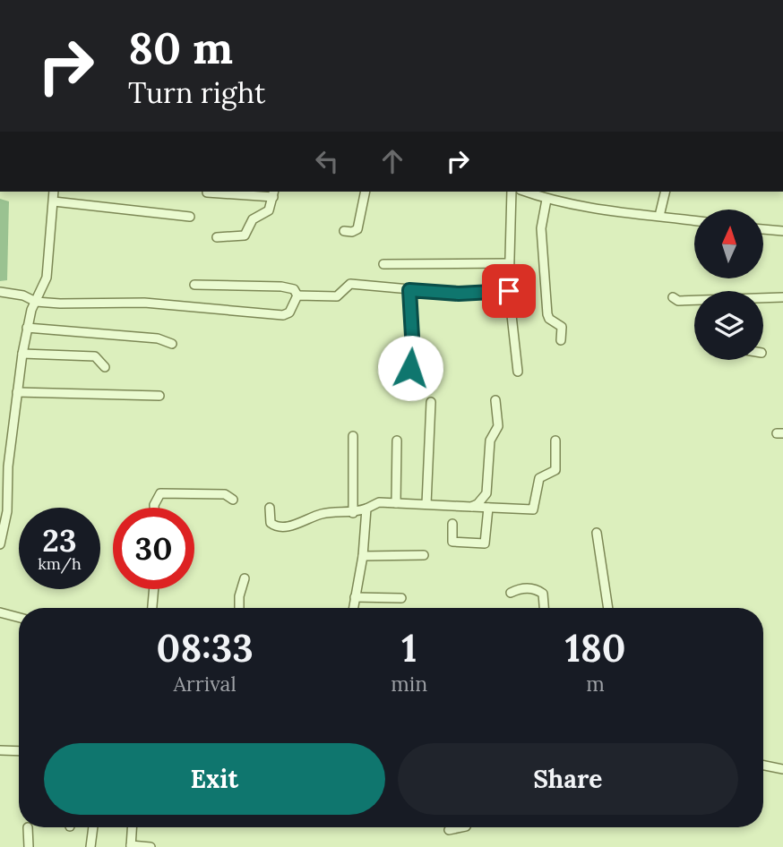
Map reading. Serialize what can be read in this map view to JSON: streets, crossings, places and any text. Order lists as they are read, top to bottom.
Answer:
{
  "north": "top",
  "page": {
    "turn": ["80 m", "Turn right"],
    "speed": "23 km/h",
    "limit": "30",
    "eta": [
      "08:33",
      "Arrival",
      "1",
      "min",
      "180",
      "m"
    ],
    "buttons": ["Exit", "Share"]
  }
}
